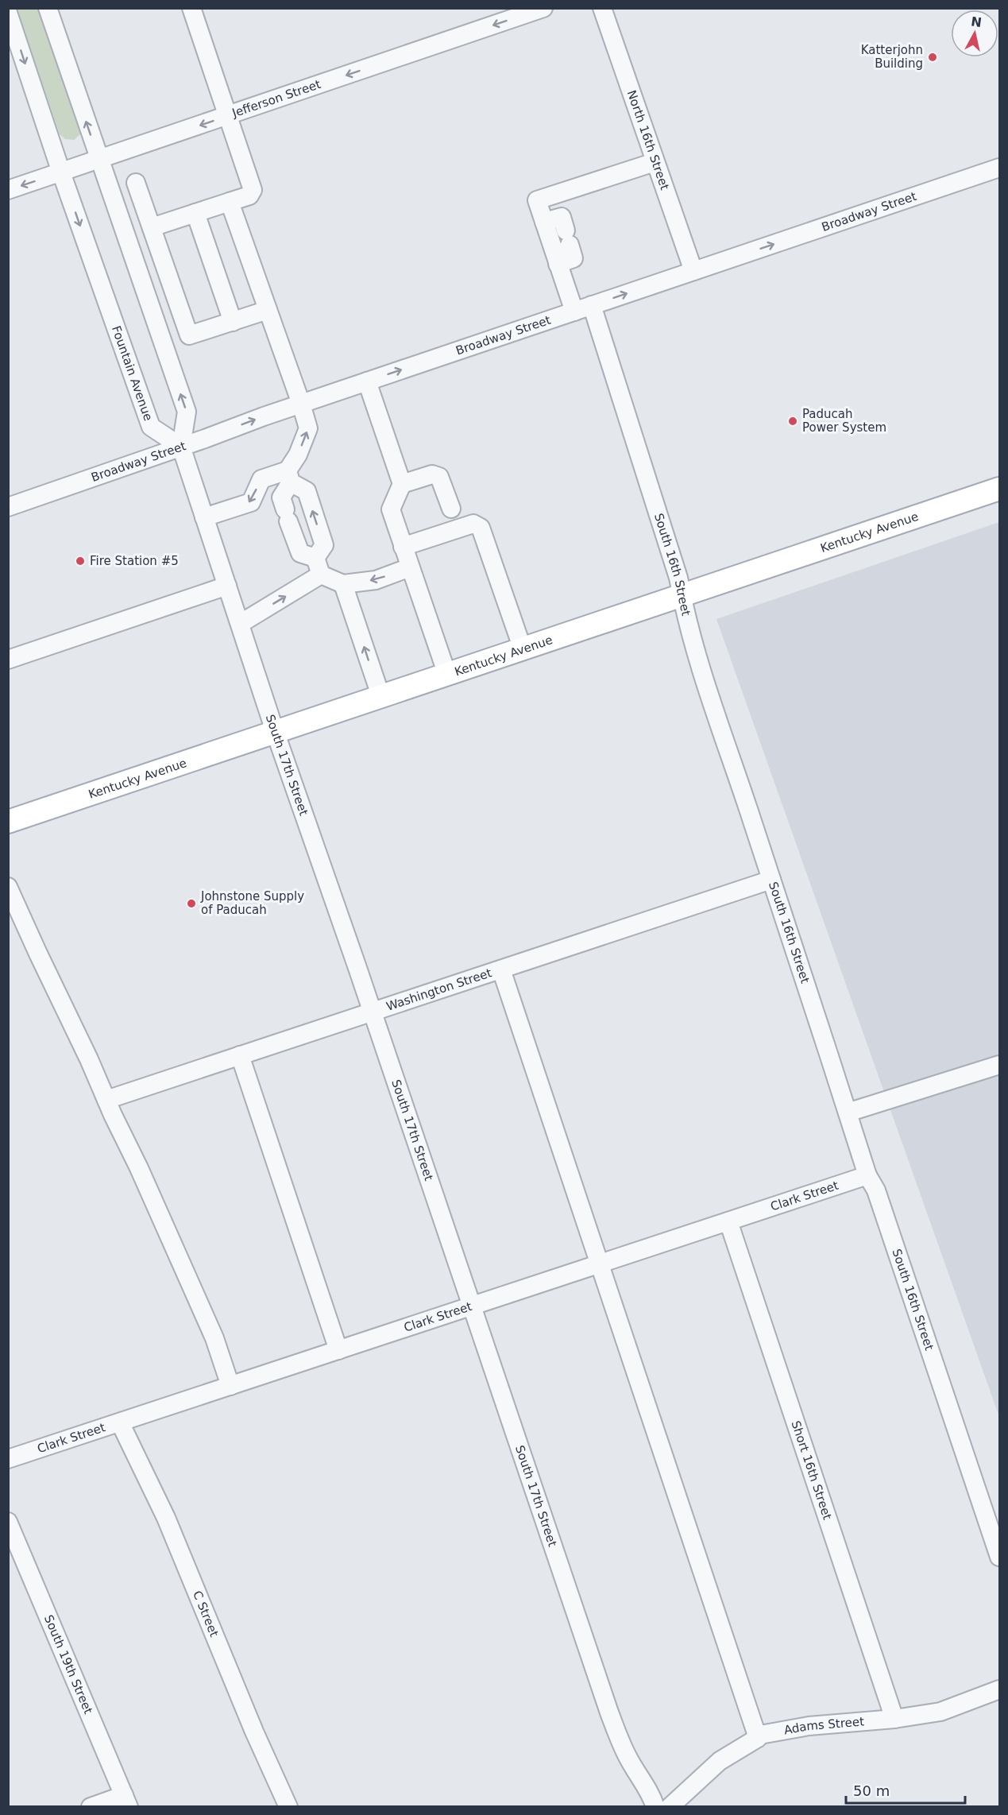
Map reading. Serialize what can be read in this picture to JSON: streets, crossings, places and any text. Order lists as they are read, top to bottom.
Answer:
{
  "streets": {
    "main road": ["Kentucky Avenue"],
    "street": [
      "Jefferson Street",
      "North 16th Street",
      "Broadway Street",
      "Fountain Avenue",
      "South 16th Street",
      "South 17th Street",
      "Washington Street",
      "Clark Street",
      "Short 16th Street",
      "C Street",
      "South 19th Street",
      "Adams Street"
    ]
  },
  "crossings": [
    ["Jefferson Street", "Fountain Avenue"],
    ["North 16th Street", "Broadway Street"],
    ["Broadway Street", "Fountain Avenue"],
    ["Broadway Street", "South 16th Street"],
    ["Broadway Street", "South 17th Street"],
    ["Fountain Avenue", "South 17th Street"],
    ["Kentucky Avenue", "South 16th Street"],
    ["Kentucky Avenue", "South 17th Street"],
    ["South 16th Street", "Washington Street"],
    ["South 16th Street", "Clark Street"],
    ["South 17th Street", "Washington Street"],
    ["South 17th Street", "Clark Street"],
    ["Clark Street", "Short 16th Street"],
    ["Clark Street", "C Street"],
    ["Short 16th Street", "Adams Street"]
  ],
  "one_way": ["Jefferson Street"],
  "places": [
    "Katterjohn Building",
    "Paducah Power System",
    "Fire Station #5",
    "Johnstone Supply of Paducah"
  ],
  "scale_bar": "50 m",
  "north": "top"
}
